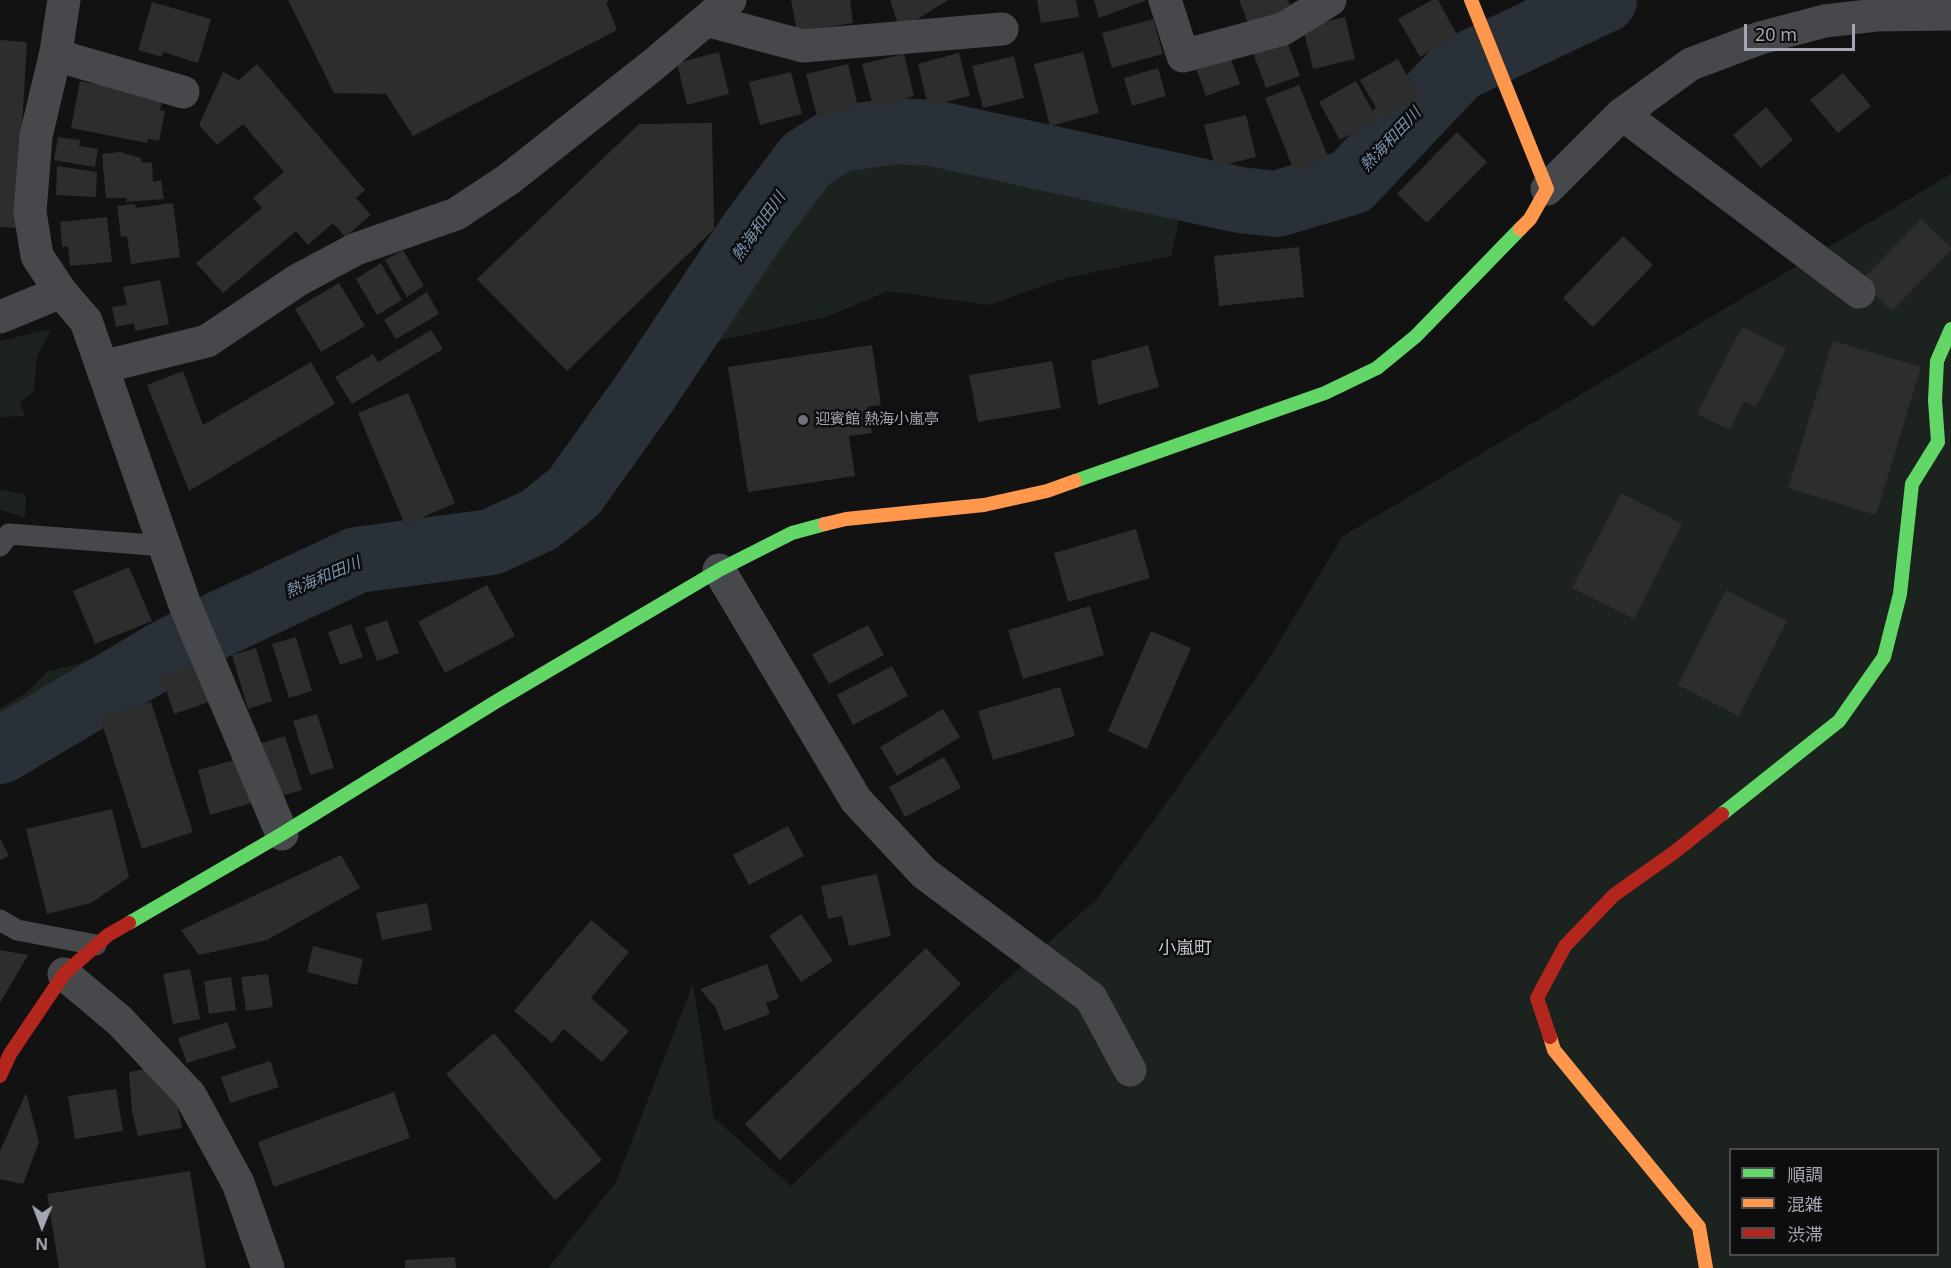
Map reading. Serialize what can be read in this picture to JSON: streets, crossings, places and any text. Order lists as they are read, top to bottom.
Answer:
{
  "districts": ["小嵐町"],
  "water": ["熱海和田川"],
  "places": ["迎賓館 熱海小嵐亭"],
  "legend": ["順調", "混雑", "渋滞"],
  "scale_bar": "20 m",
  "north": "bottom"
}
